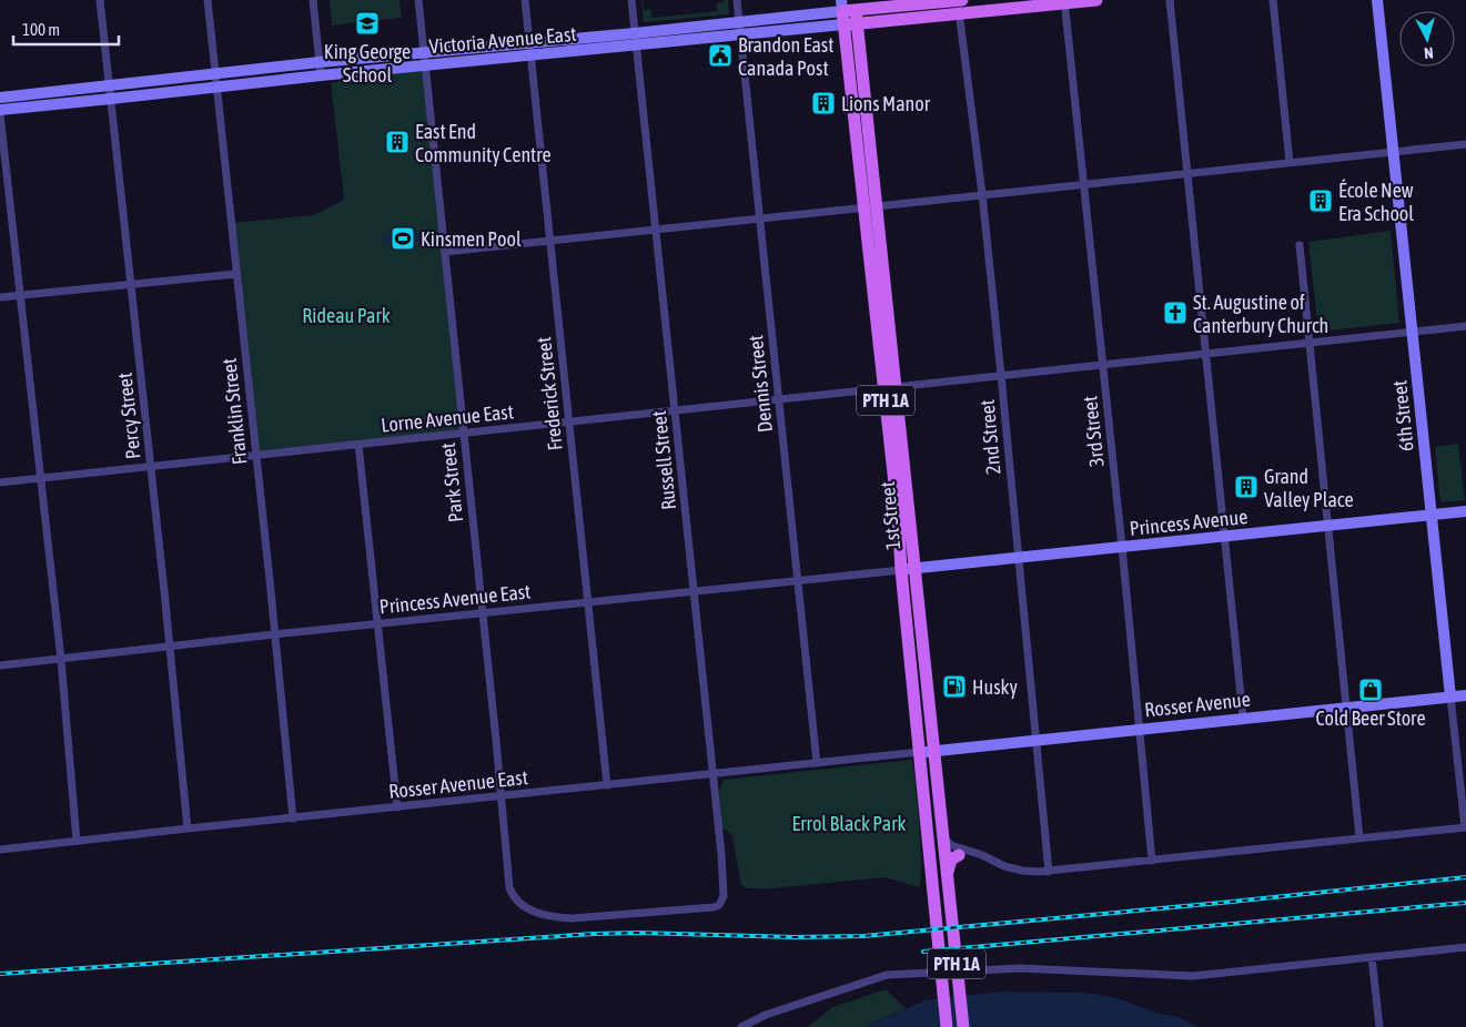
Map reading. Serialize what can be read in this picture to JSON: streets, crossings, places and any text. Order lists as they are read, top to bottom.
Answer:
{
  "streets": {
    "main road": ["PTH 1A", "1st Street"],
    "street": [
      "Victoria Avenue East",
      "Dennis Street",
      "Frederick Street",
      "Franklin Street",
      "Percy Street",
      "6th Street",
      "Lorne Avenue East",
      "3rd Street",
      "2nd Street",
      "Russell Street",
      "Park Street",
      "Princess Avenue",
      "Princess Avenue East",
      "Rosser Avenue",
      "Rosser Avenue East"
    ]
  },
  "crossings": [
    ["Victoria Avenue East", "Dennis Street"],
    ["Victoria Avenue East", "Frederick Street"],
    ["Victoria Avenue East", "Franklin Street"],
    ["Victoria Avenue East", "Percy Street"],
    ["Victoria Avenue East", "Russell Street"],
    ["Victoria Avenue East", "Park Street"],
    ["Victoria Avenue East", "1st Street"],
    ["Dennis Street", "Lorne Avenue East"],
    ["Dennis Street", "Princess Avenue East"],
    ["Dennis Street", "Rosser Avenue East"],
    ["Frederick Street", "Lorne Avenue East"],
    ["Frederick Street", "Princess Avenue East"],
    ["Frederick Street", "Rosser Avenue East"],
    ["Franklin Street", "Lorne Avenue East"],
    ["Franklin Street", "Princess Avenue East"],
    ["Franklin Street", "Rosser Avenue East"],
    ["Percy Street", "Lorne Avenue East"],
    ["Percy Street", "Princess Avenue East"],
    ["Percy Street", "Rosser Avenue East"],
    ["6th Street", "Lorne Avenue East"],
    ["6th Street", "Princess Avenue"],
    ["6th Street", "Rosser Avenue"],
    ["Lorne Avenue East", "3rd Street"],
    ["Lorne Avenue East", "2nd Street"],
    ["Lorne Avenue East", "Russell Street"],
    ["Lorne Avenue East", "Park Street"],
    ["Lorne Avenue East", "1st Street"],
    ["3rd Street", "Princess Avenue"],
    ["3rd Street", "Rosser Avenue"],
    ["2nd Street", "Princess Avenue"],
    ["2nd Street", "Rosser Avenue"],
    ["Russell Street", "Park Street"],
    ["Russell Street", "Princess Avenue East"],
    ["Russell Street", "Rosser Avenue East"],
    ["Park Street", "Princess Avenue East"],
    ["Park Street", "Rosser Avenue East"],
    ["1st Street", "Princess Avenue"],
    ["1st Street", "Princess Avenue East"],
    ["1st Street", "Rosser Avenue"],
    ["1st Street", "Rosser Avenue East"],
    ["Princess Avenue", "Princess Avenue East"],
    ["Rosser Avenue", "Rosser Avenue East"]
  ],
  "parks": ["Rideau Park", "Errol Black Park"],
  "places": {
    "school or university": ["King George School"],
    "public building": ["Brandon East Canada Post"],
    "building": [
      "Lions Manor",
      "East End Community Centre",
      "École New Era School",
      "Grand Valley Place"
    ],
    "sports": ["Kinsmen Pool"],
    "church": ["St. Augustine of Canterbury Church"],
    "fuel station": ["Husky"],
    "shop": ["Cold Beer Store"]
  },
  "scale_bar": "100 m",
  "north": "bottom"
}
